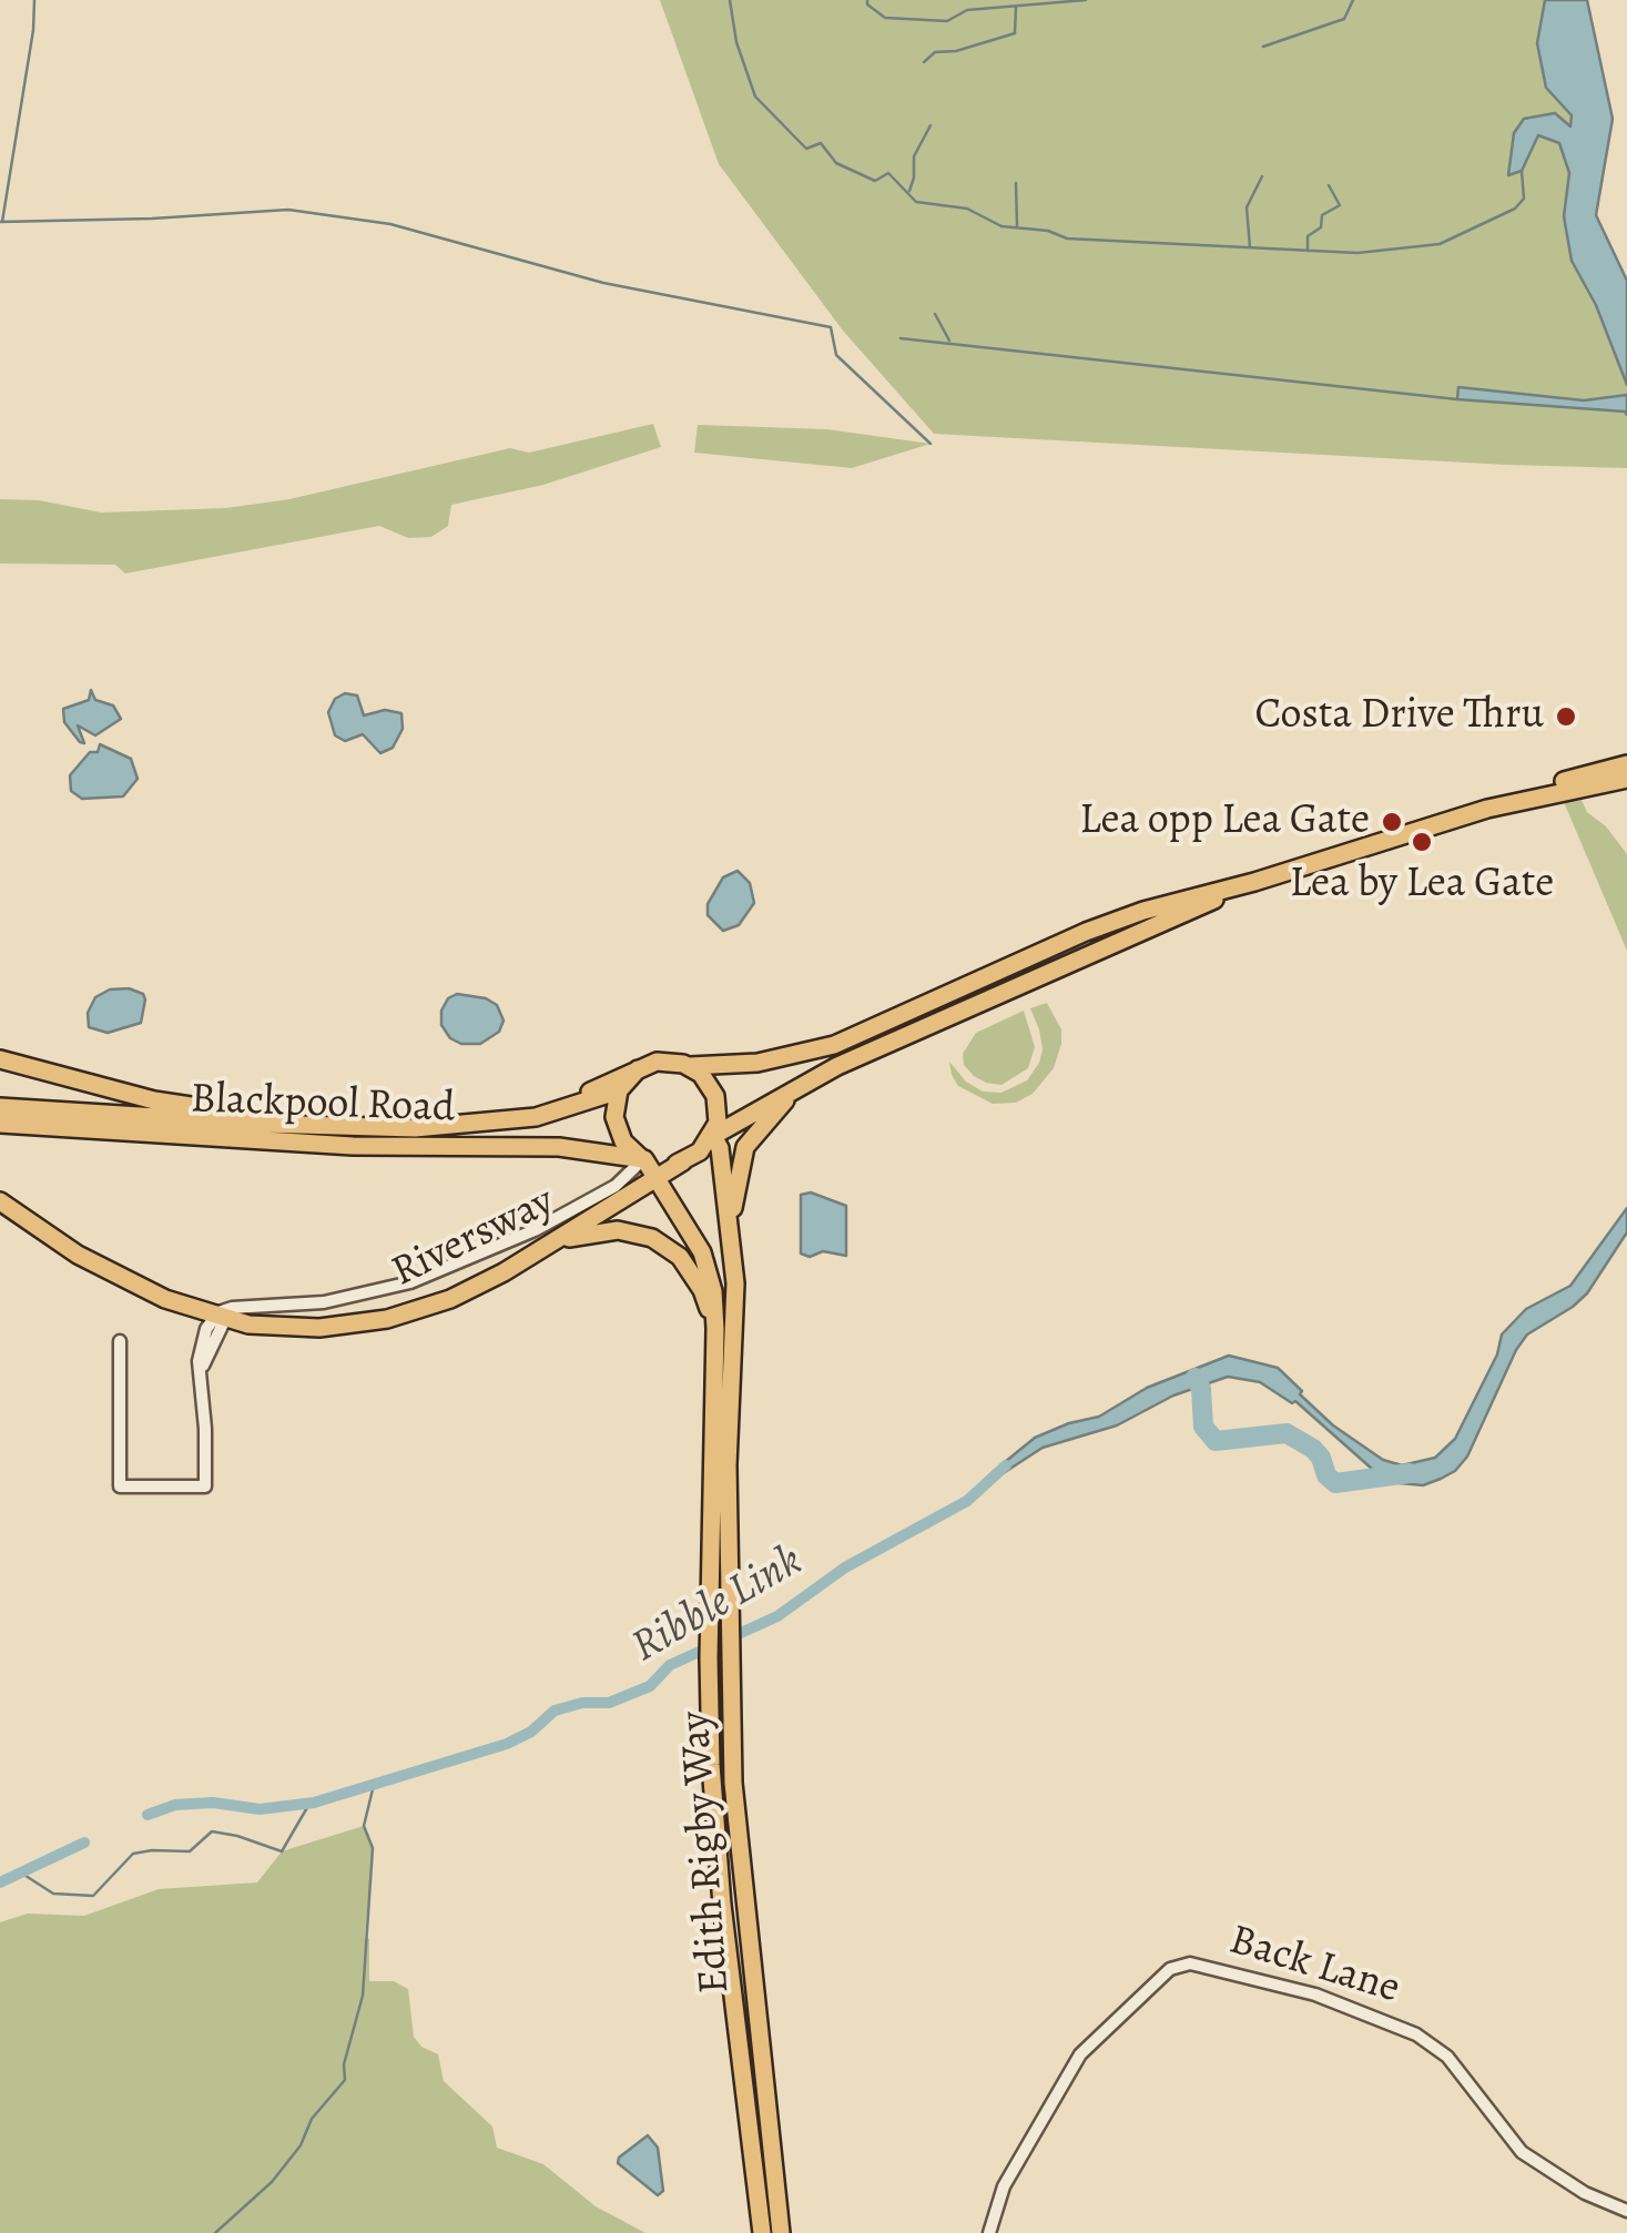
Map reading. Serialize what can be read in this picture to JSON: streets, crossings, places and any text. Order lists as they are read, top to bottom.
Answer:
{
  "streets": {
    "highway": ["Blackpool Road", "Riversway", "Edith Rigby Way"],
    "street": ["Back Lane"]
  },
  "crossings": [
    ["Blackpool Road", "Riversway"],
    ["Blackpool Road", "Edith Rigby Way"],
    ["Riversway", "Edith Rigby Way"]
  ],
  "water": ["Ribble Link"],
  "places": ["Costa Drive Thru", "Lea opp Lea Gate", "Lea by Lea Gate"]
}
